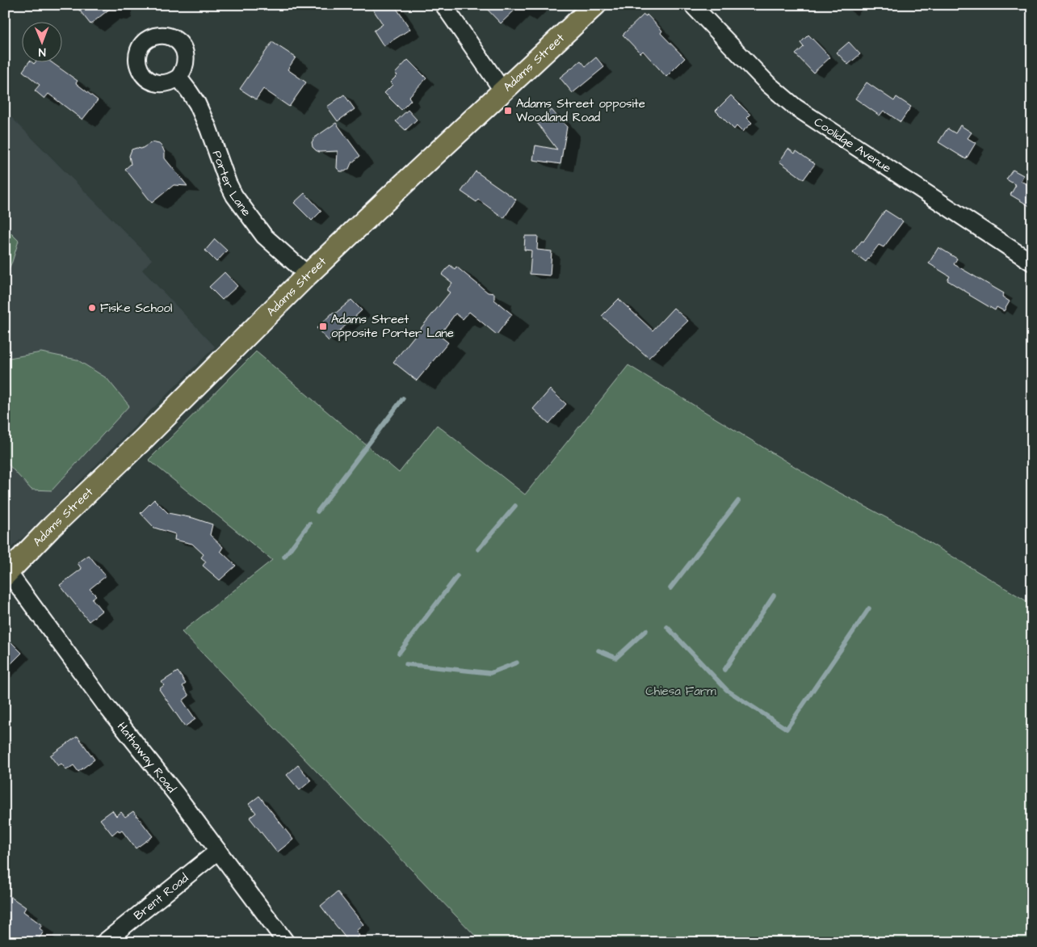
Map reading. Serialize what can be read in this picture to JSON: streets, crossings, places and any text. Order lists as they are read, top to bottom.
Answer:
{
  "streets": {
    "main road": ["Adams Street"],
    "street": [
      "Coolidge Avenue",
      "Porter Lane",
      "Hathaway Road",
      "Brent Road"
    ]
  },
  "crossings": [
    ["Adams Street", "Porter Lane"],
    ["Adams Street", "Hathaway Road"],
    ["Hathaway Road", "Brent Road"]
  ],
  "parks": ["Chiesa Farm"],
  "places": {
    "transit": ["Adams Street opposite Woodland Road", "Adams Street opposite Porter Lane"],
    "other": ["Fiske School"]
  },
  "north": "bottom"
}
